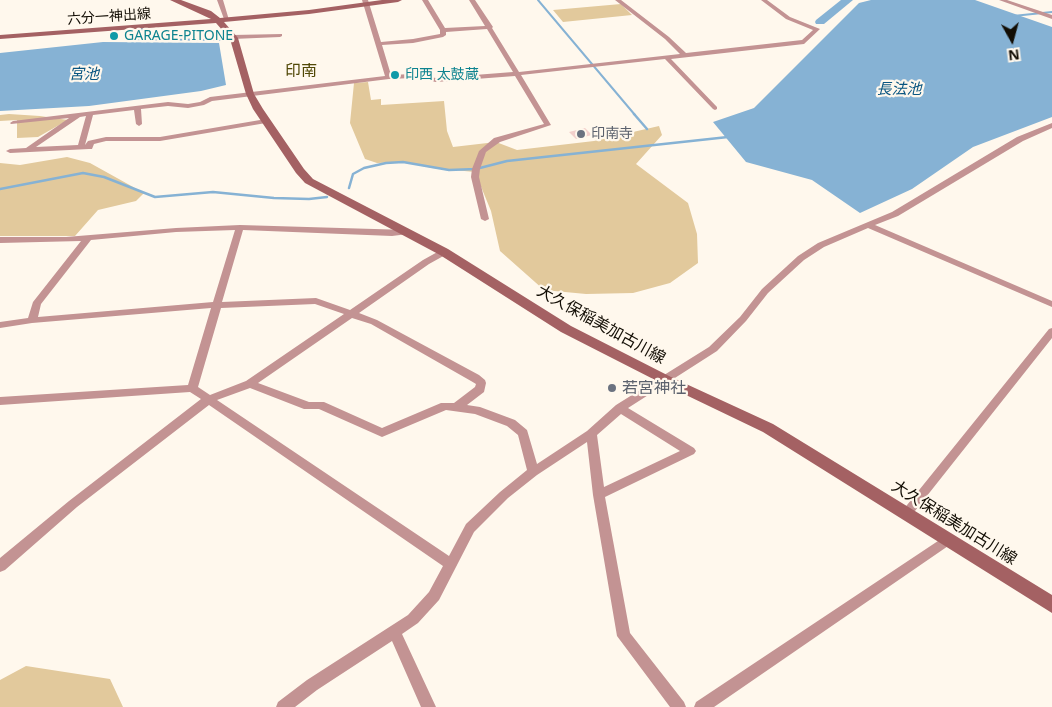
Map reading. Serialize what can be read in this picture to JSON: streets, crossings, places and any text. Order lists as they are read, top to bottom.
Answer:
{
  "streets": {
    "main road": ["六分一神出線", "大久保稲美加古川線"]
  },
  "crossings": [
    ["六分一神出線", "大久保稲美加古川線"]
  ],
  "districts": ["印南"],
  "water": ["宮池", "長法池"],
  "places": [
    "GARAGE-PITONE",
    "印西 太鼓蔵",
    "印南寺",
    "若宮神社"
  ],
  "north": "bottom"
}
